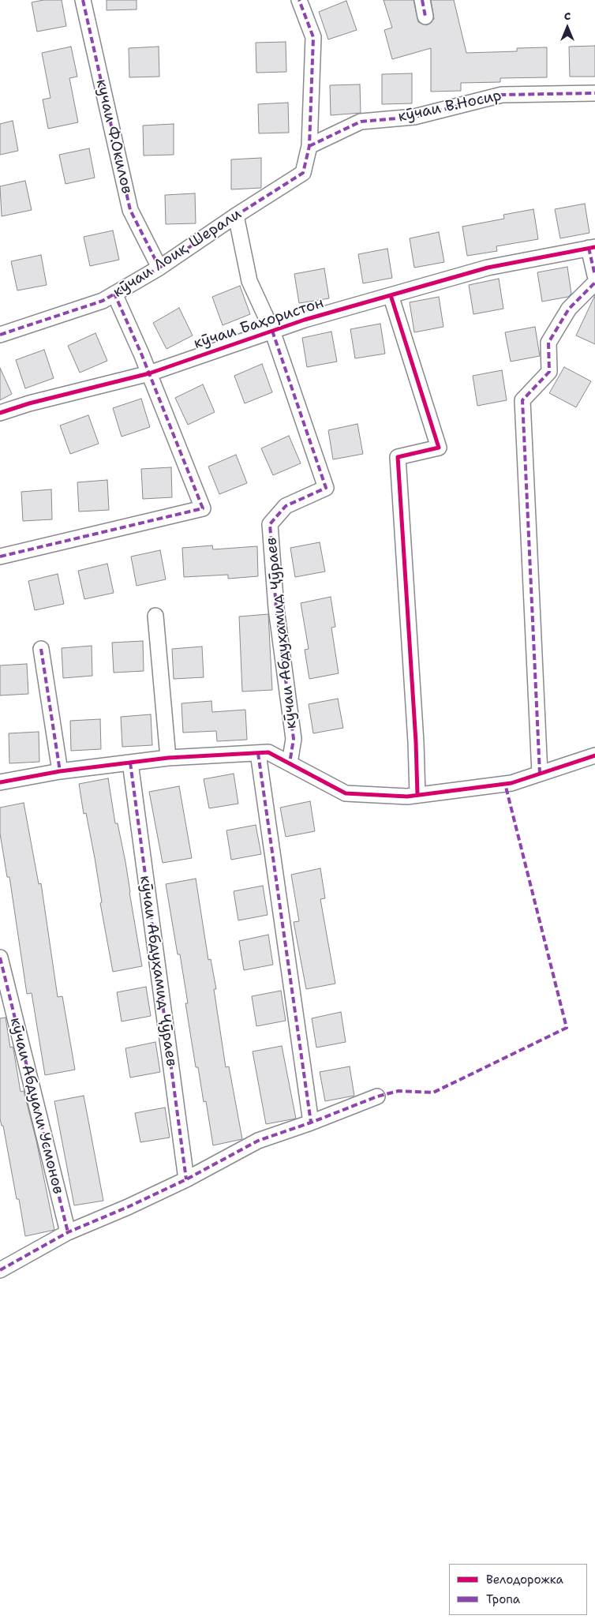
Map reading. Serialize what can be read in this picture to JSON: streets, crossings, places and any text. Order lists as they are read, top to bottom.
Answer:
{
  "streets": {
    "street": [
      "кӯчаи В.Носир",
      "кучаи Ф.Окилов",
      "кӯчаи Лоиқ Шерали",
      "кӯчаи Баҳористон",
      "кӯчаи Абдуҳамид Ҷӯраев",
      "кӯчаи Абдуали Усмонов"
    ]
  },
  "crossings": [
    ["кӯчаи В.Носир", "кӯчаи Лоиқ Шерали"],
    ["кучаи Ф.Окилов", "кӯчаи Лоиқ Шерали"],
    ["кӯчаи Баҳористон", "кӯчаи Абдуҳамид Ҷӯраев"]
  ],
  "legend": ["Велодорожка", "Тропа"],
  "north": "top"
}
